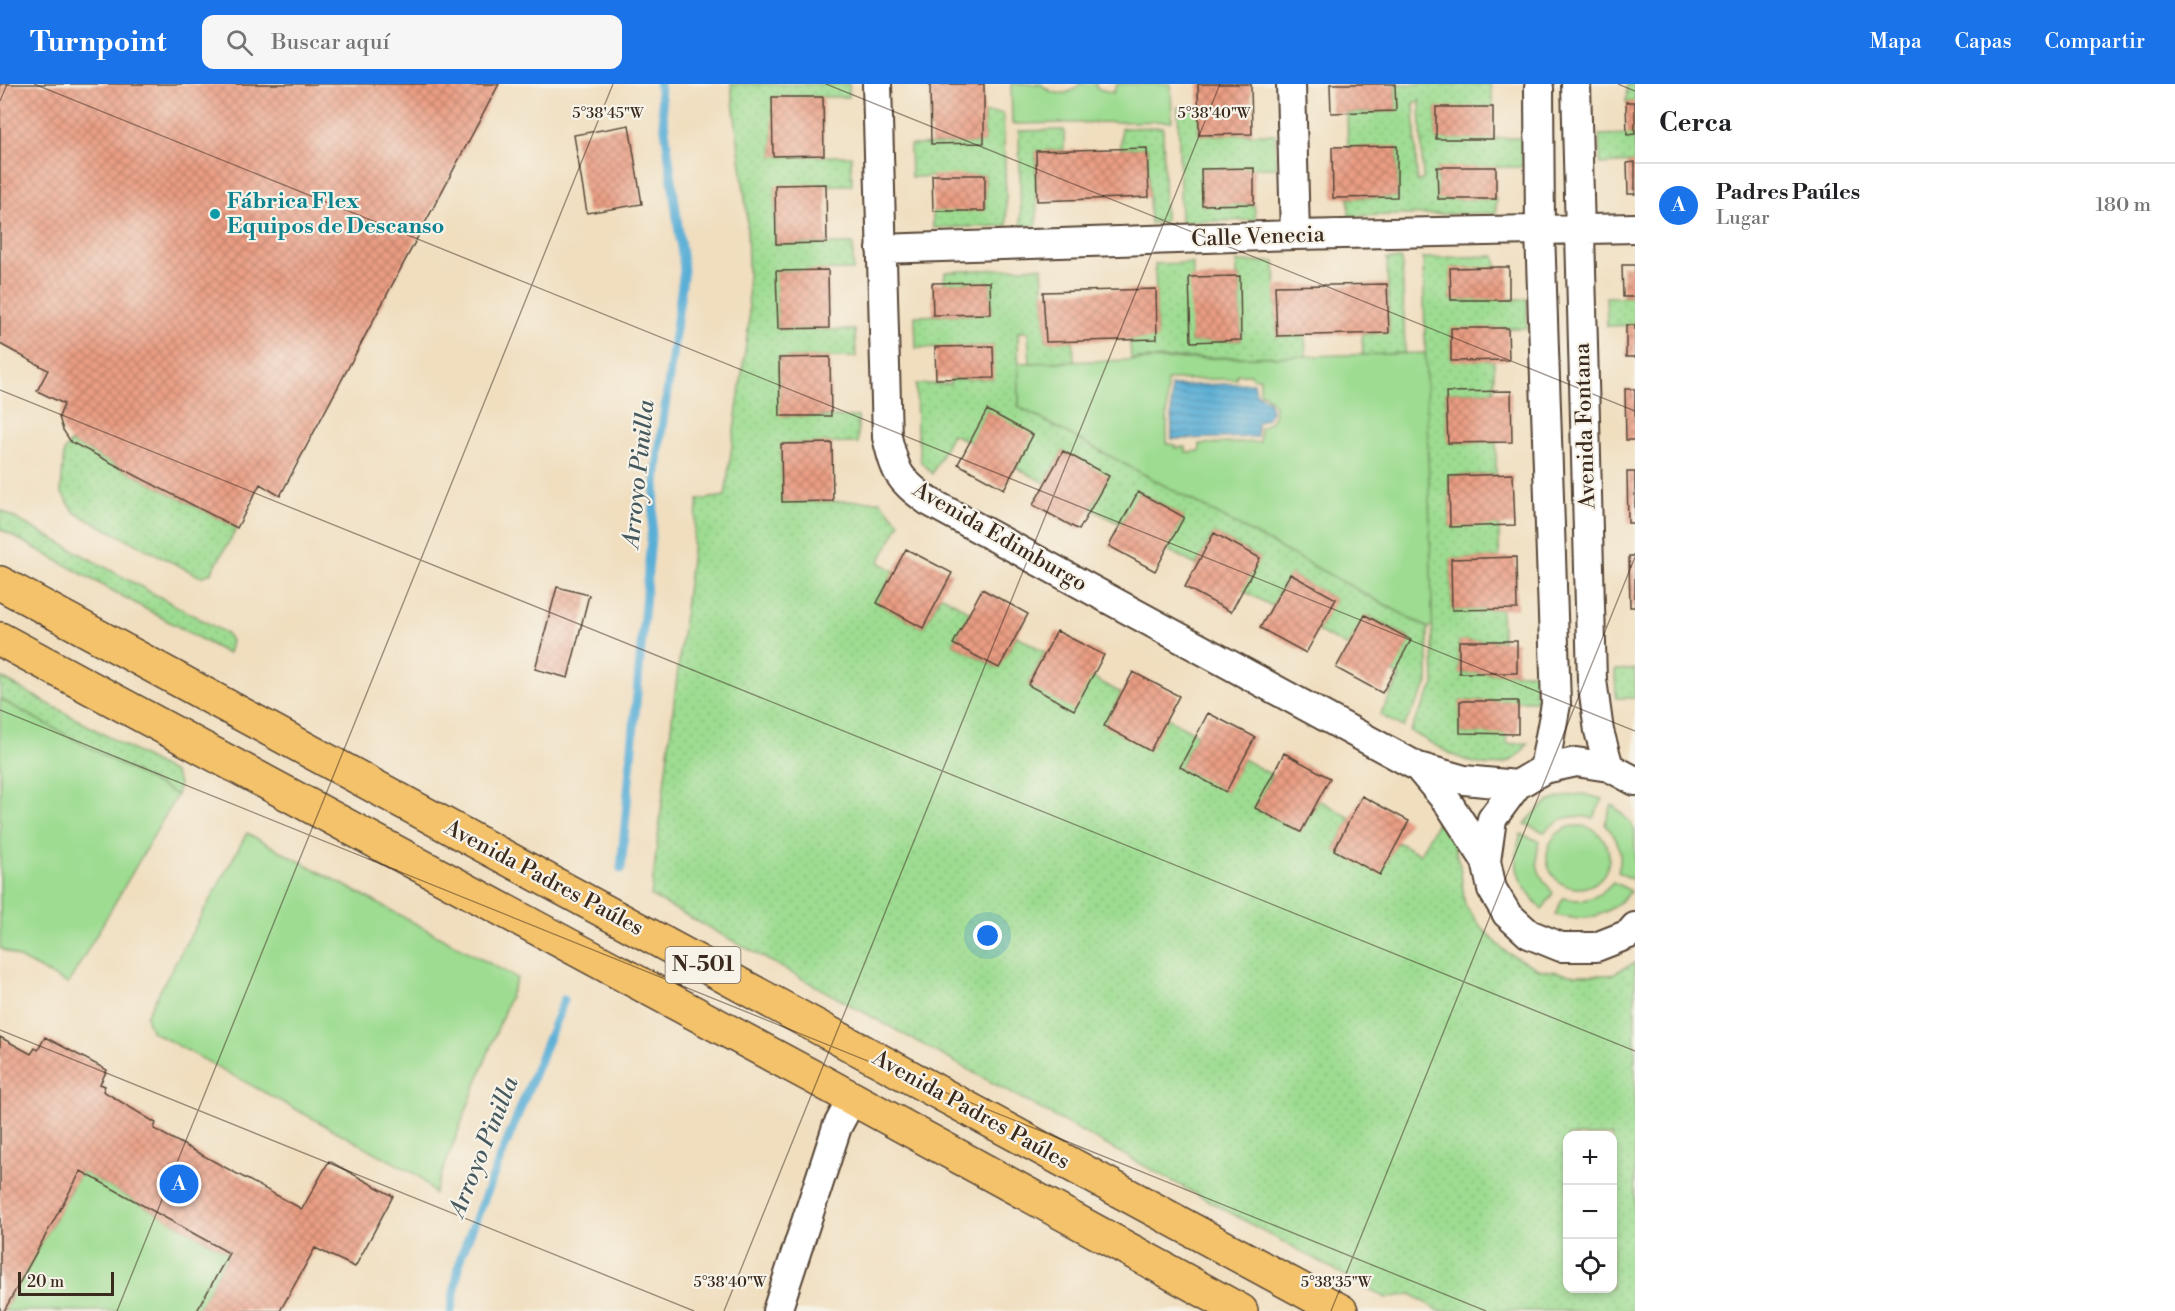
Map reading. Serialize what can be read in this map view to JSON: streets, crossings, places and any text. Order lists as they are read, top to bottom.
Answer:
{
  "streets": {
    "highway": ["Avenida Padres Paúles", "N-501"],
    "street": ["Calle Venecia", "Avenida Fontana", "Avenida Edimburgo"]
  },
  "crossings": [
    ["Calle Venecia", "Avenida Fontana"],
    ["Calle Venecia", "Avenida Edimburgo"]
  ],
  "water": ["Arroyo Pinilla"],
  "places": ["Fábrica Flex Equipos de Descanso"],
  "scale_bar": "20 m",
  "page": {
    "header": "Turnpoint",
    "search": "Buscar aquí",
    "nav": ["Mapa", "Capas", "Compartir"],
    "heading": "Cerca",
    "list": [
      {
        "mark": "A",
        "name": "Padres Paúles",
        "note": "Lugar",
        "value": "180 m"
      }
    ],
    "map_buttons": ["+", "−"],
    "pins": "A",
    "scale": "20 m"
  },
  "coordinates": ["5°38'45\"W", "5°38'40\"W", "5°38'35\"W"]
}
